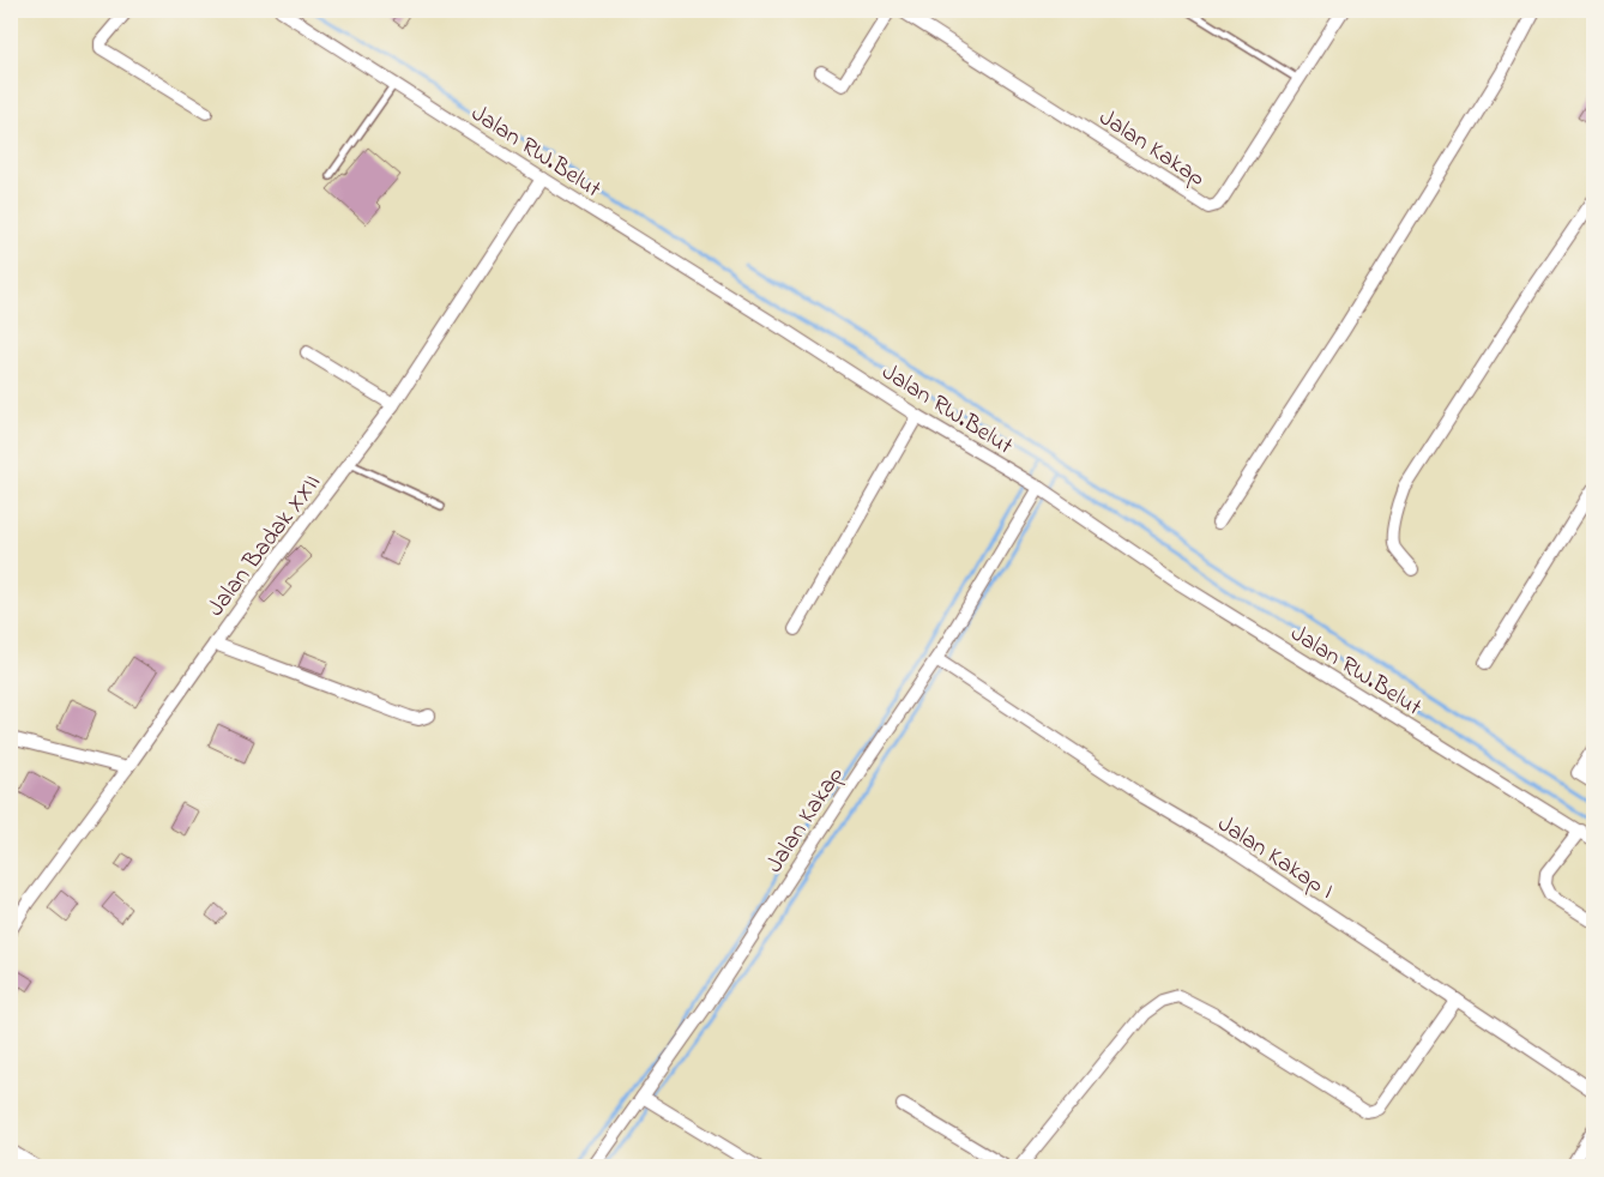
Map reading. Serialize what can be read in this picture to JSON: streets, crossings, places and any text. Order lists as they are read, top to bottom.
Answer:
{
  "streets": {
    "street": [
      "Jalan Kakap",
      "Jalan RW.Belut",
      "Jalan Badak XXII",
      "Jalan Kakap I"
    ]
  },
  "crossings": [
    ["Jalan Kakap", "Jalan RW.Belut"],
    ["Jalan Kakap", "Jalan Kakap I"],
    ["Jalan RW.Belut", "Jalan Badak XXII"]
  ]
}
